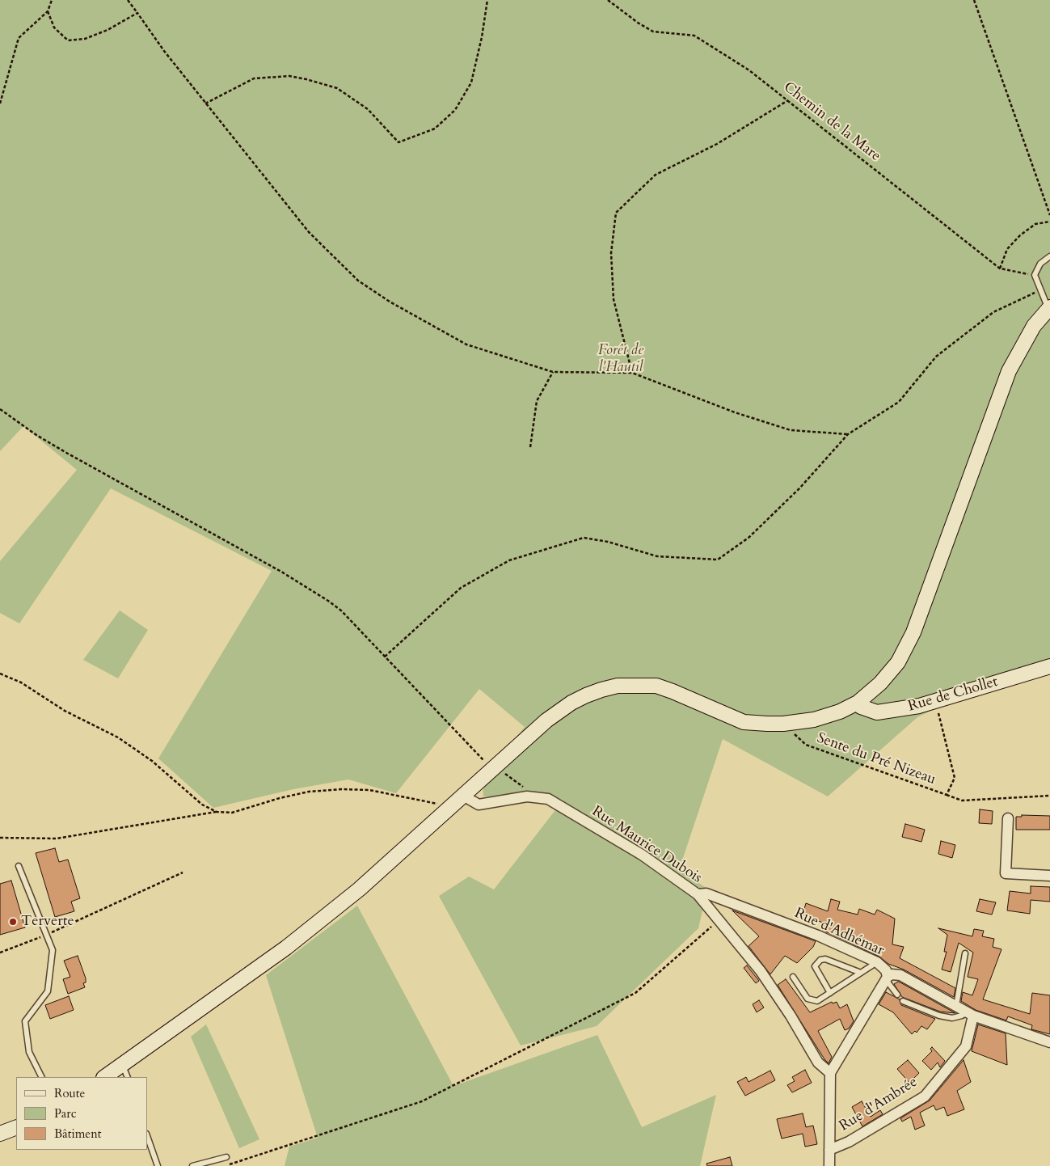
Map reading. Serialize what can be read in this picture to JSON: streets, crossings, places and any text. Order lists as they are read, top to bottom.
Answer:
{
  "streets": {
    "main road": ["Rue de Chollet"],
    "street": ["Rue Maurice Dubois", "Rue d'Adhémar", "Rue d'Ambrée"],
    "path": ["Chemin de la Mare", "Sente du Pré Nizeau"]
  },
  "crossings": [
    ["Rue de Chollet", "Sente du Pré Nizeau"],
    ["Rue Maurice Dubois", "Rue d'Adhémar"],
    ["Rue d'Adhémar", "Rue d'Ambrée"]
  ],
  "parks": ["Forêt de l'Hautil"],
  "places": ["Terverte"],
  "legend": ["Route", "Parc", "Bâtiment"]
}
